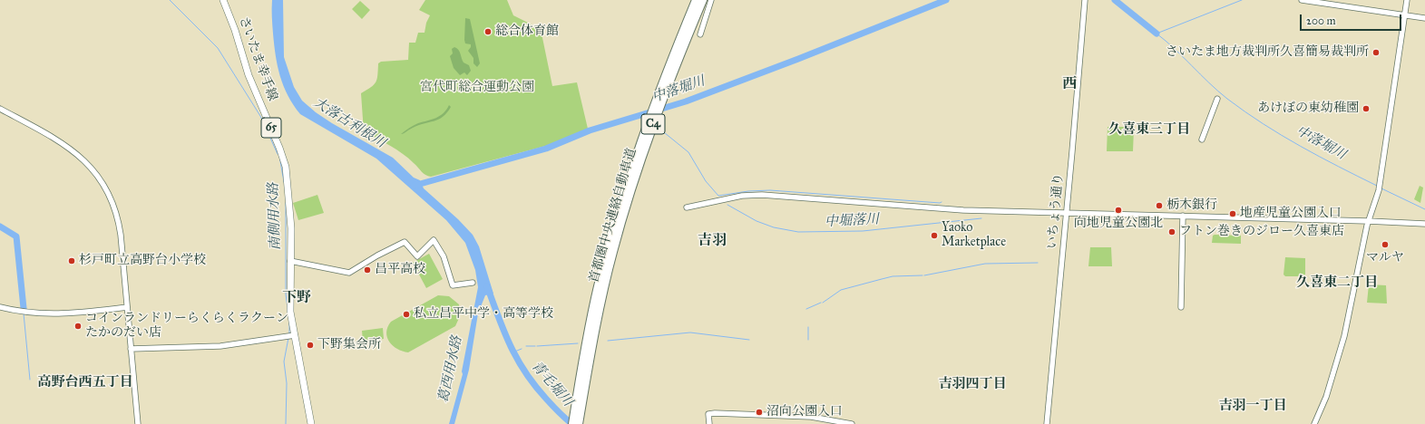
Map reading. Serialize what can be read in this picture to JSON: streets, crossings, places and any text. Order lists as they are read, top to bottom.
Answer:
{
  "streets": {
    "highway": ["C4", "首都圏中央連絡自動車道"],
    "main road": ["さいたま幸手線", "65"],
    "street": ["いちょう通り"]
  },
  "districts": [
    "西",
    "久喜東三丁目",
    "吉羽",
    "久喜東二丁目",
    "下野",
    "高野台西五丁目",
    "吉羽四丁目",
    "吉羽一丁目"
  ],
  "water": [
    "中落堀川",
    "大落古利根川",
    "南側用水路",
    "中堀落川",
    "葛西用水路",
    "青毛堀川"
  ],
  "parks": ["宮代町総合運動公園"],
  "places": [
    "総合体育館",
    "さいたま地方裁判所久喜簡易裁判所",
    "あけぼの東幼稚園",
    "栃木銀行",
    "向地児童公園北",
    "地産児童公園入口",
    "フトン巻きのジロー久喜東店",
    "Yaoko Marketplace",
    "マルヤ",
    "杉戸町立高野台小学校",
    "昌平高校",
    "私立昌平中学・高等学校",
    "コインランドリーらくらくラクーン たかのだい店",
    "下野集会所",
    "沼向公園入口"
  ],
  "scale_bar": "200 m"
}
